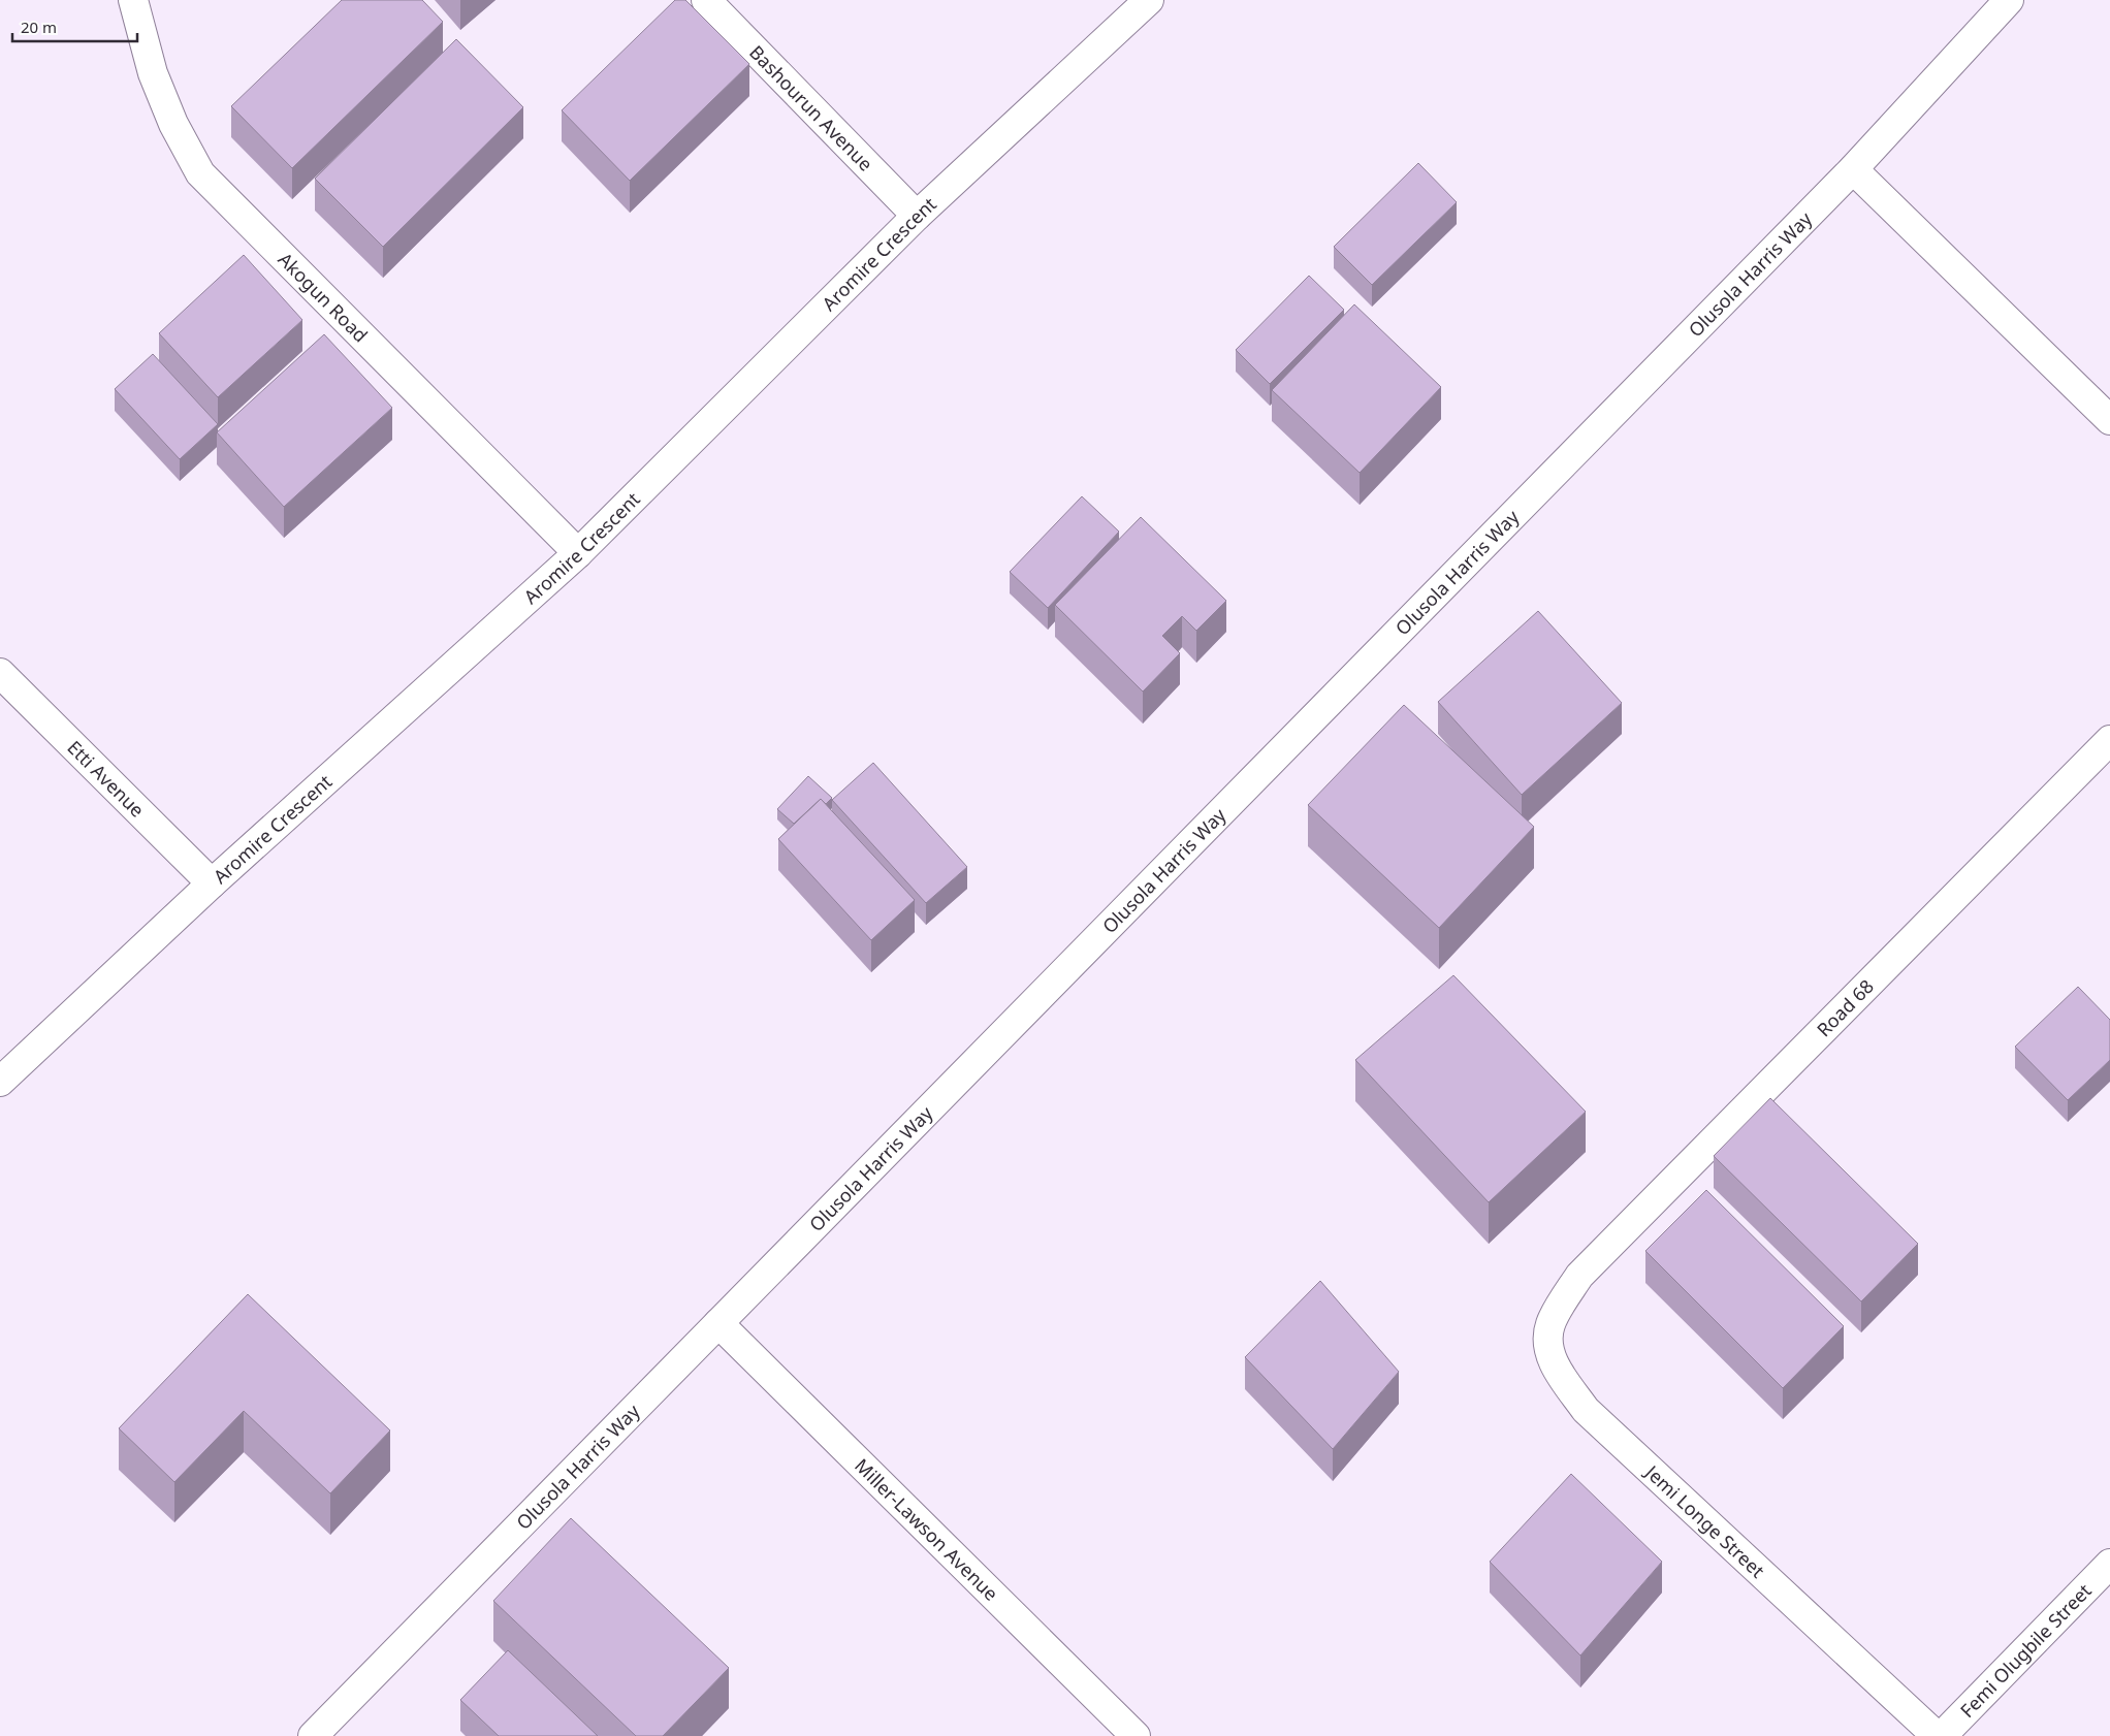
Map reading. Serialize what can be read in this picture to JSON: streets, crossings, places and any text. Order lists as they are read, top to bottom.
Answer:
{
  "streets": {
    "street": [
      "Bashourun Avenue",
      "Aromire Crescent",
      "Olusola Harris Way",
      "Akogun Road",
      "Etti Avenue",
      "Road 68",
      "Jemi Longe Street",
      "Miller-Lawson Avenue",
      "Femi Olugbile Street"
    ]
  },
  "crossings": [
    ["Bashourun Avenue", "Aromire Crescent"],
    ["Aromire Crescent", "Akogun Road"],
    ["Aromire Crescent", "Etti Avenue"],
    ["Olusola Harris Way", "Miller-Lawson Avenue"],
    ["Road 68", "Jemi Longe Street"]
  ],
  "scale_bar": "20 m"
}
